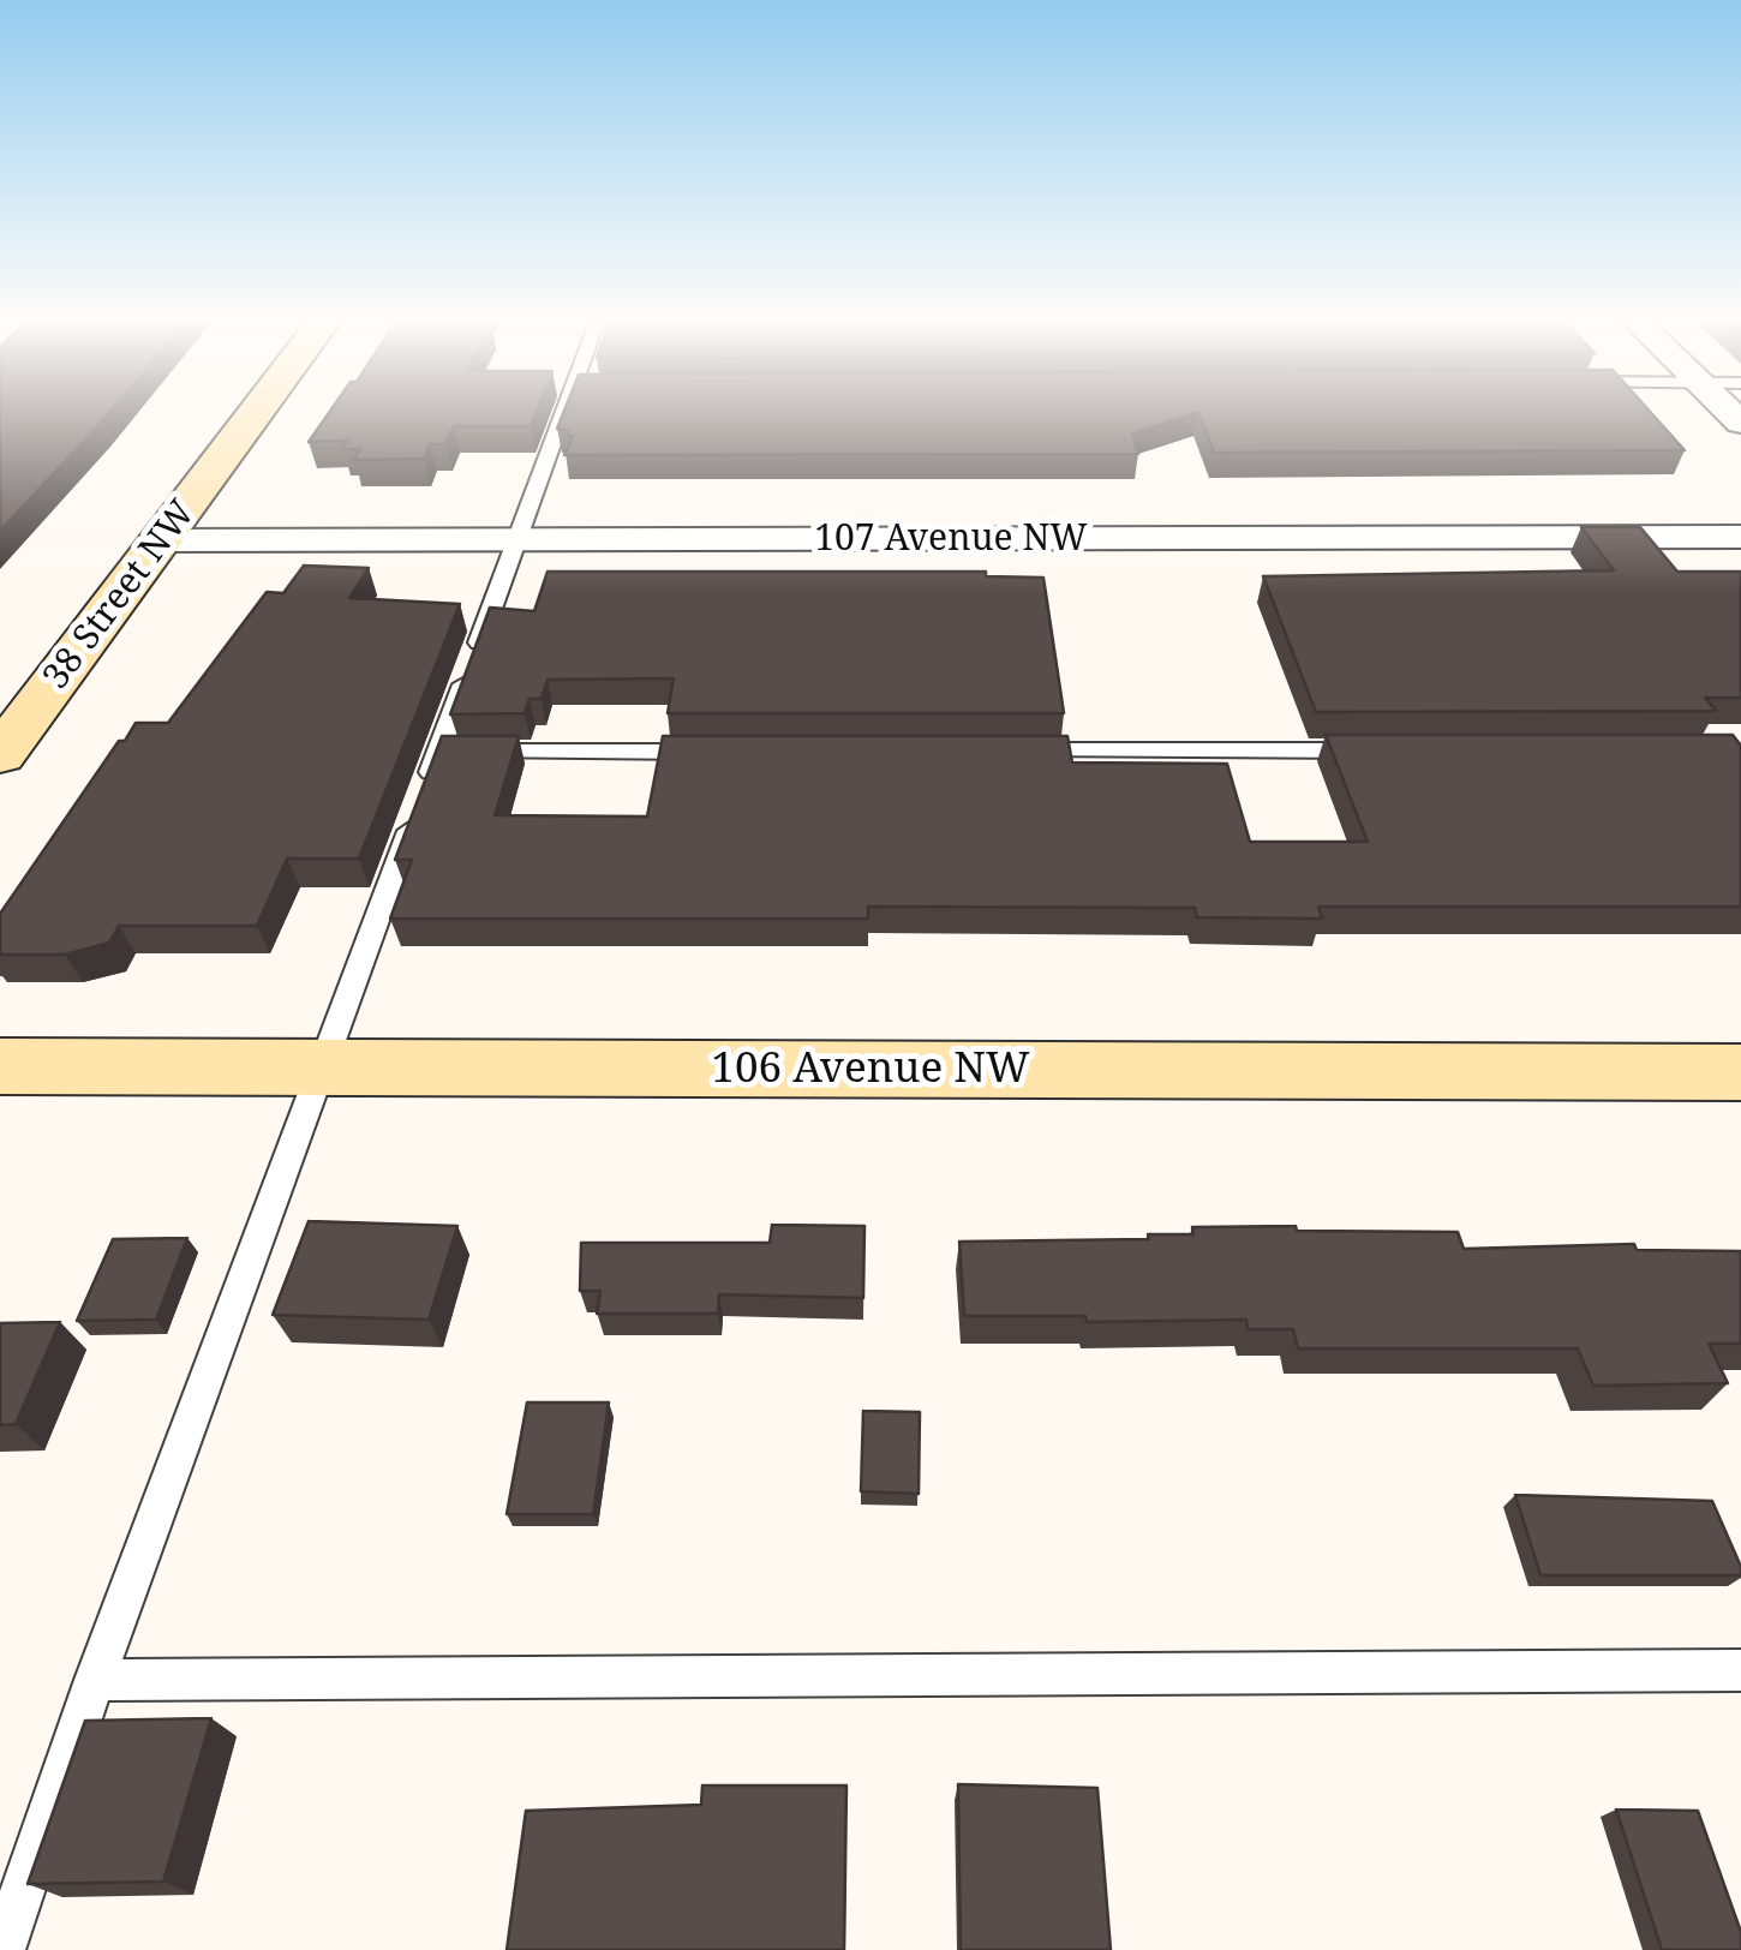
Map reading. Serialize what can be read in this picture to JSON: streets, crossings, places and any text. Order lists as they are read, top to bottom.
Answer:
{
  "streets": {
    "street": ["107 Avenue NW", "38 Street NW", "106 Avenue NW"]
  },
  "crossings": [
    ["107 Avenue NW", "38 Street NW"]
  ]
}
